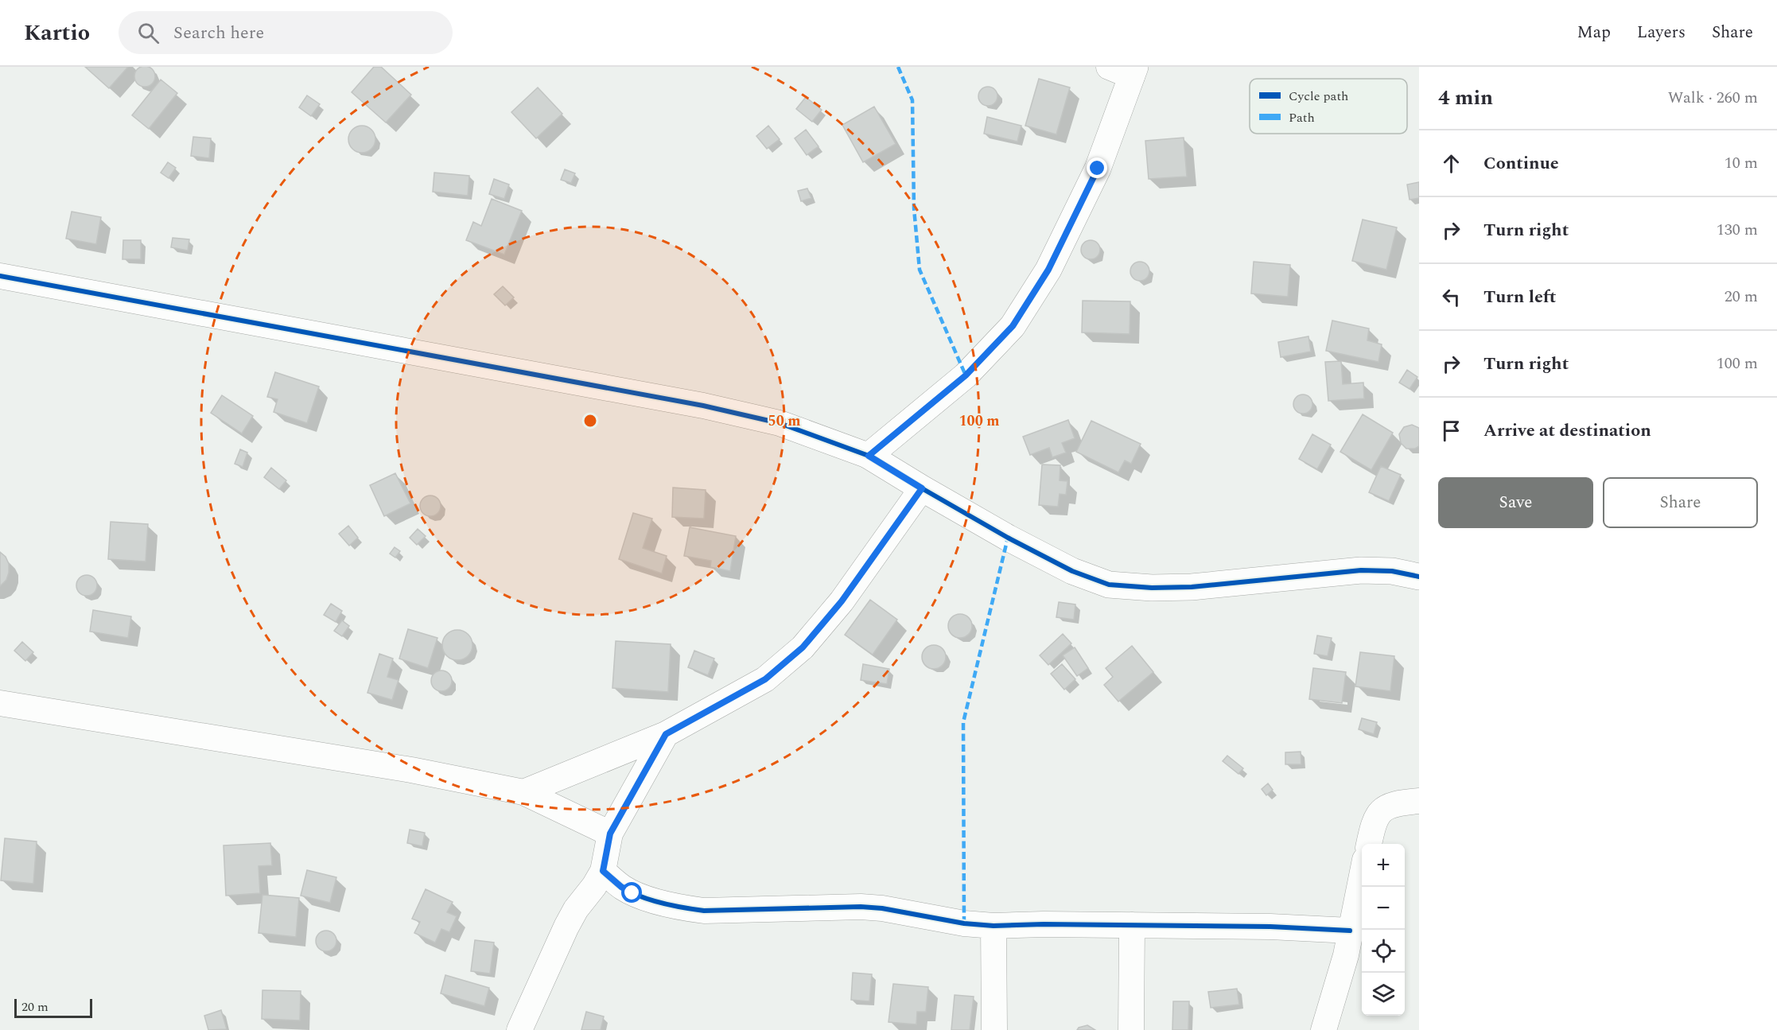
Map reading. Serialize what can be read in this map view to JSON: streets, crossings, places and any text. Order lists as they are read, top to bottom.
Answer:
{
  "legend": ["Cycle path", "Path"],
  "scale_bar": "20 m",
  "page": {
    "header": "Kartio",
    "search": "Search here",
    "nav": ["Map", "Layers", "Share"],
    "heading": ["4 min", "Walk · 260 m"],
    "list": [
      ["Continue", "10 m"],
      ["Turn right", "130 m"],
      ["Turn left", "20 m"],
      ["Turn right", "100 m"],
      "Arrive at destination"
    ],
    "buttons": ["Save", "Share"],
    "map_buttons": ["+", "−"],
    "scale": "20 m"
  },
  "rings": ["50 m", "100 m"]
}
